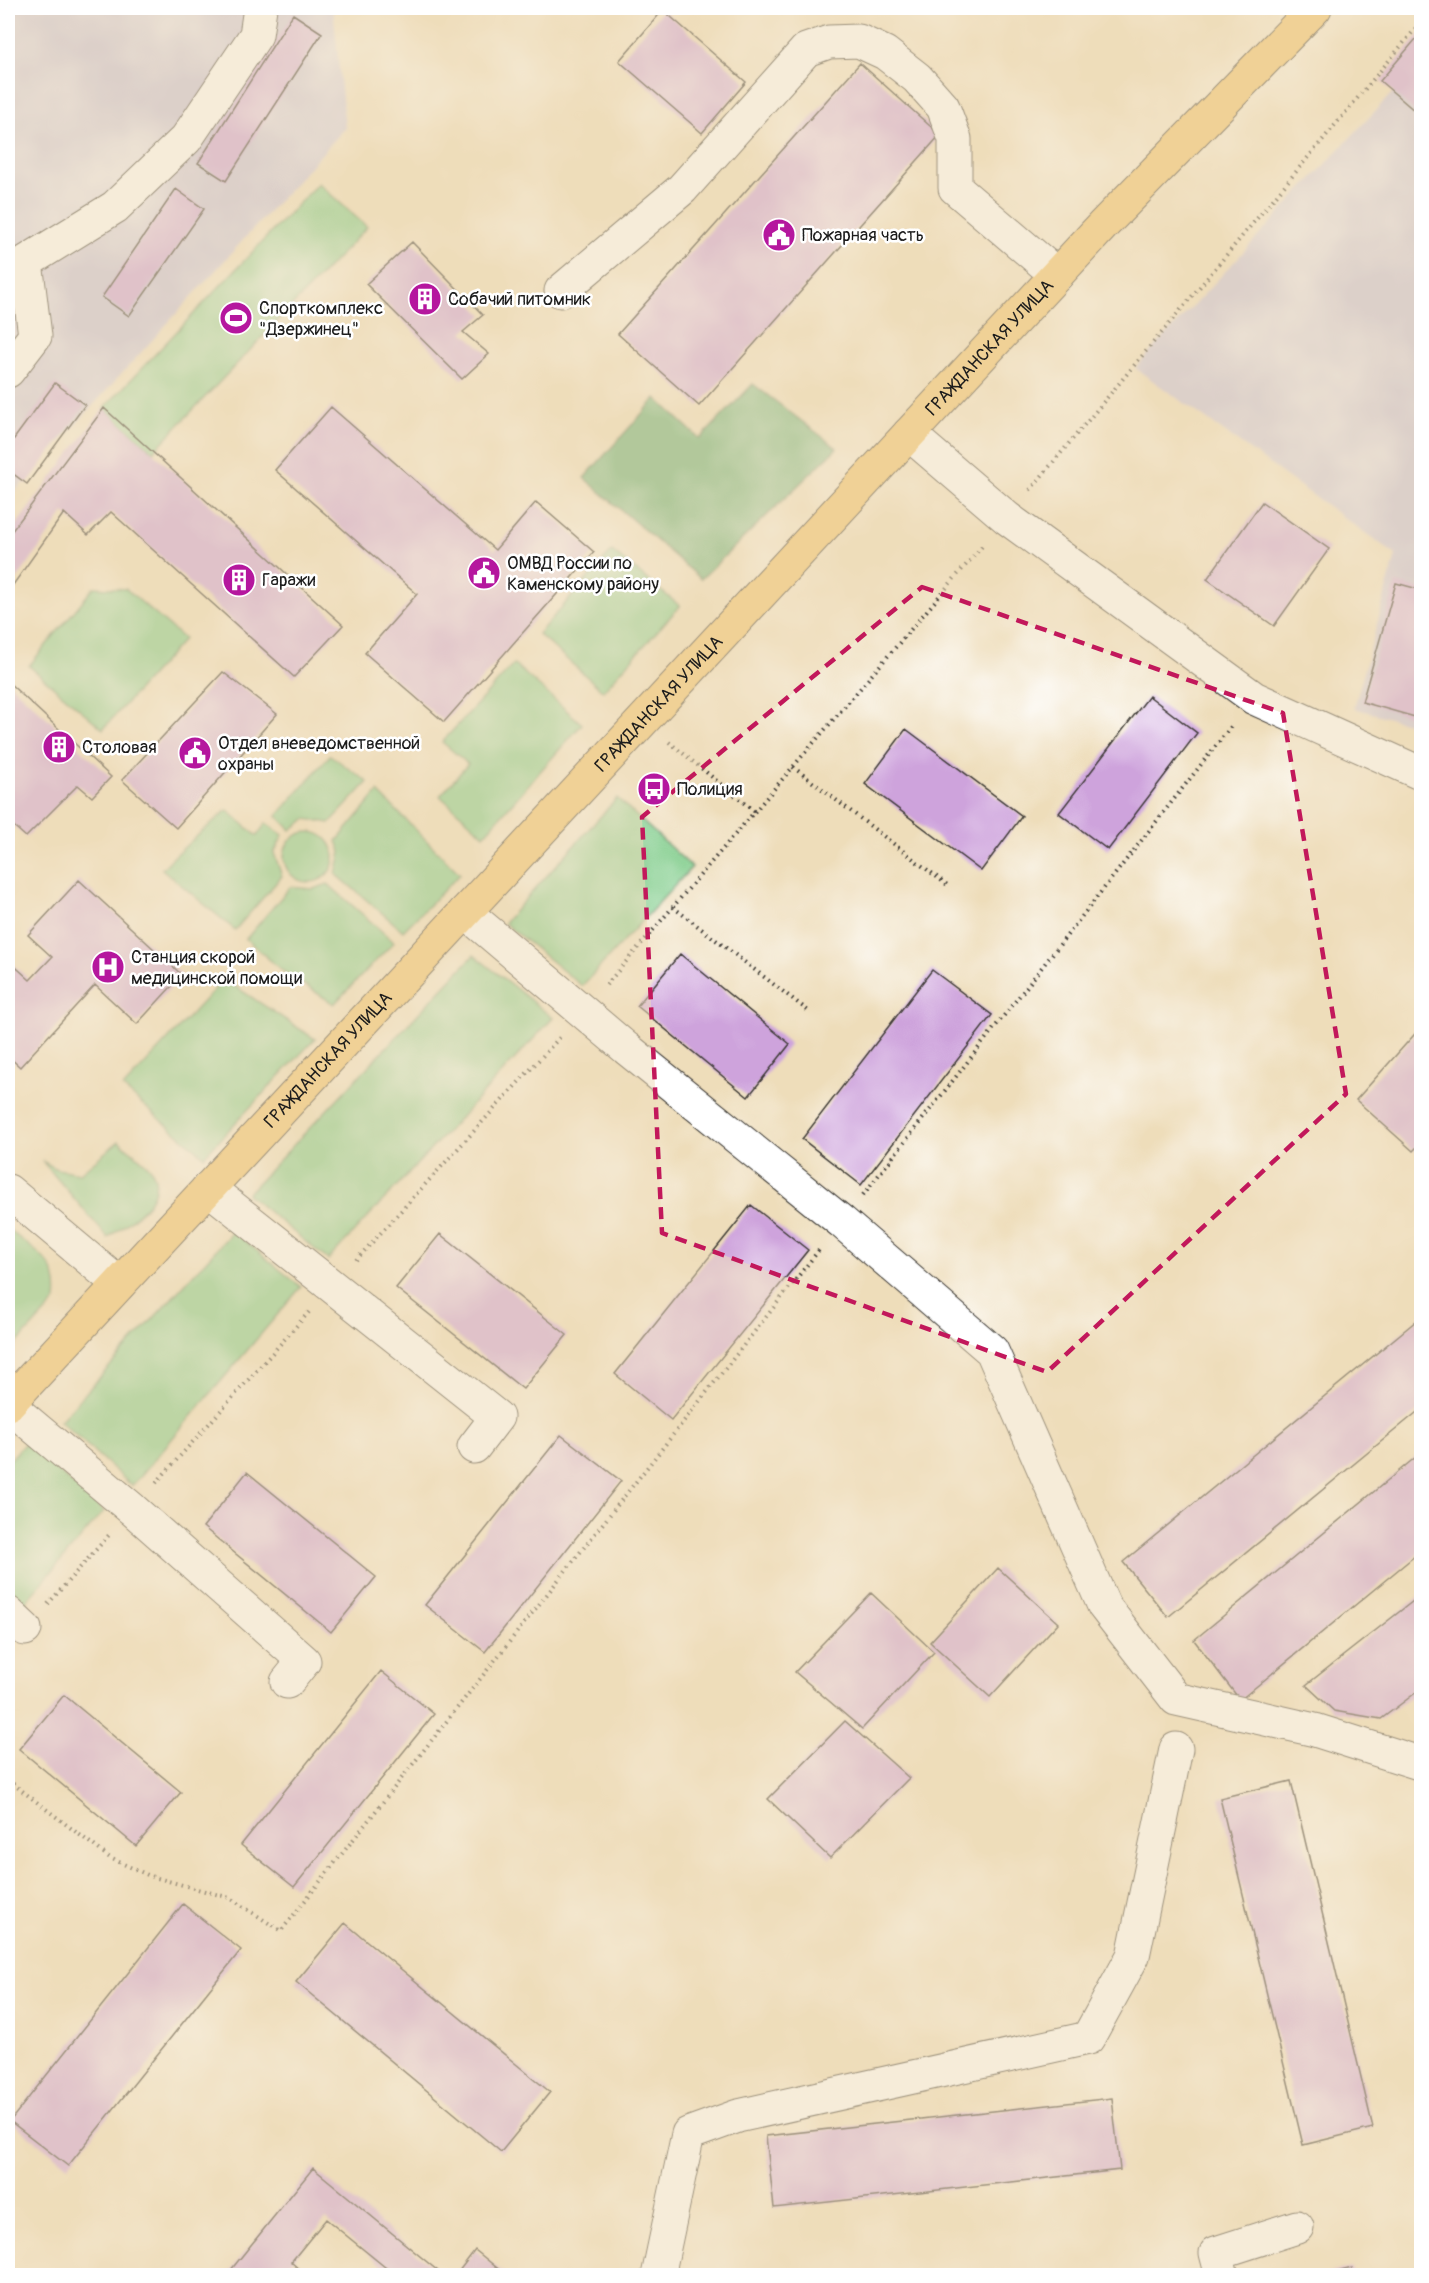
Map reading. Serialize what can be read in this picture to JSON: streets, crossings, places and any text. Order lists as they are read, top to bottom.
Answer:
{
  "streets": {
    "main road": ["ГРАЖДАНСКАЯ УЛИЦА"]
  },
  "places": {
    "public building": ["Пожарная часть", "ОМВД России по Каменскому району", "Отдел вневедомственной охраны"],
    "building": ["Собачий питомник", "Гаражи", "Столовая"],
    "sports": ["Спорткомплекс \"Дзержинец\""],
    "bus stop": ["Полиция"],
    "hospital": ["Станция скорой медицинской помощи"]
  }
}
